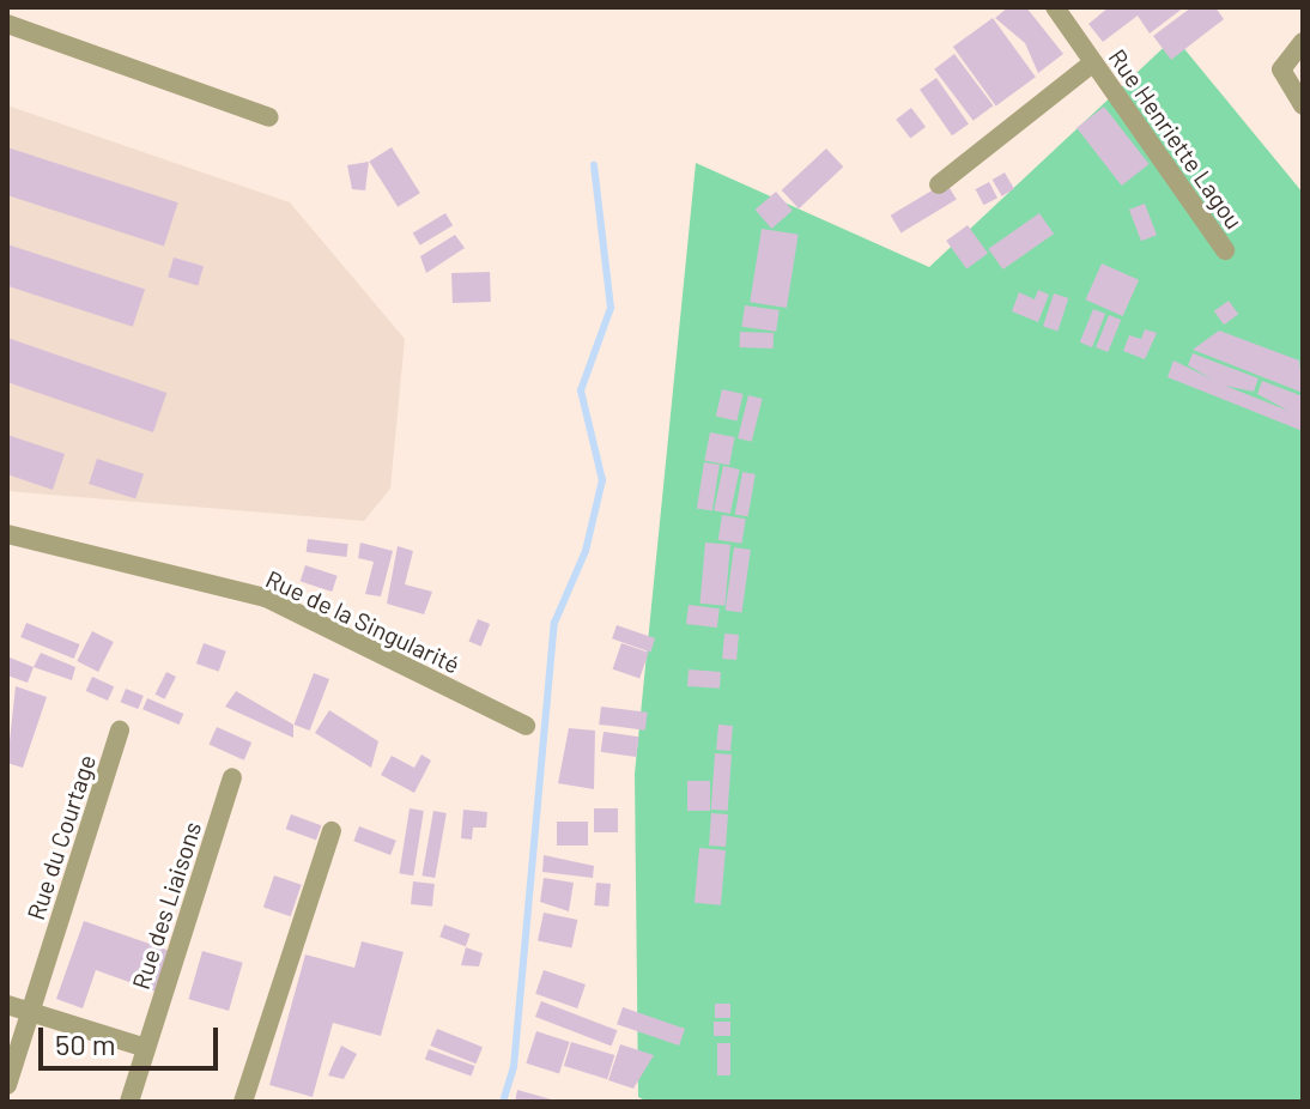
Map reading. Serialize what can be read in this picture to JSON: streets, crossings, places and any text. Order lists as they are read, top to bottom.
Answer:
{
  "streets": {
    "street": [
      "Rue Henriette Lagou",
      "Rue de la Singularité",
      "Rue du Courtage",
      "Rue des Liaisons"
    ]
  },
  "scale_bar": "50 m"
}
